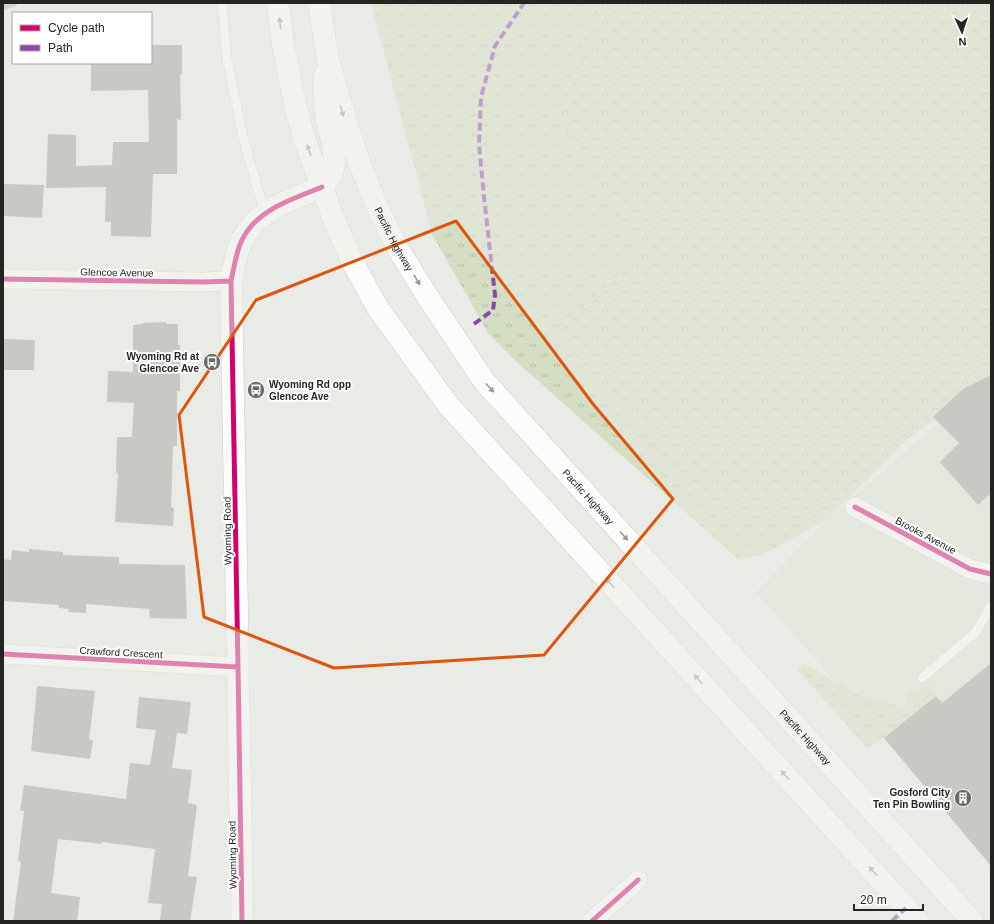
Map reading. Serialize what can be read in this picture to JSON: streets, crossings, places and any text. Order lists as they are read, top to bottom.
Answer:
{
  "streets": {
    "main road": ["Pacific Highway", "Wyoming Road"],
    "street": ["Glencoe Avenue", "Brooks Avenue", "Crawford Crescent"]
  },
  "crossings": [
    ["Glencoe Avenue", "Wyoming Road"],
    ["Wyoming Road", "Crawford Crescent"]
  ],
  "places": {
    "bus stop": ["Wyoming Rd at Glencoe Ave", "Wyoming Rd opp Glencoe Ave"],
    "building": ["Gosford City Ten Pin Bowling"]
  },
  "legend": ["Cycle path", "Path"],
  "scale_bar": "20 m",
  "north": "bottom"
}
